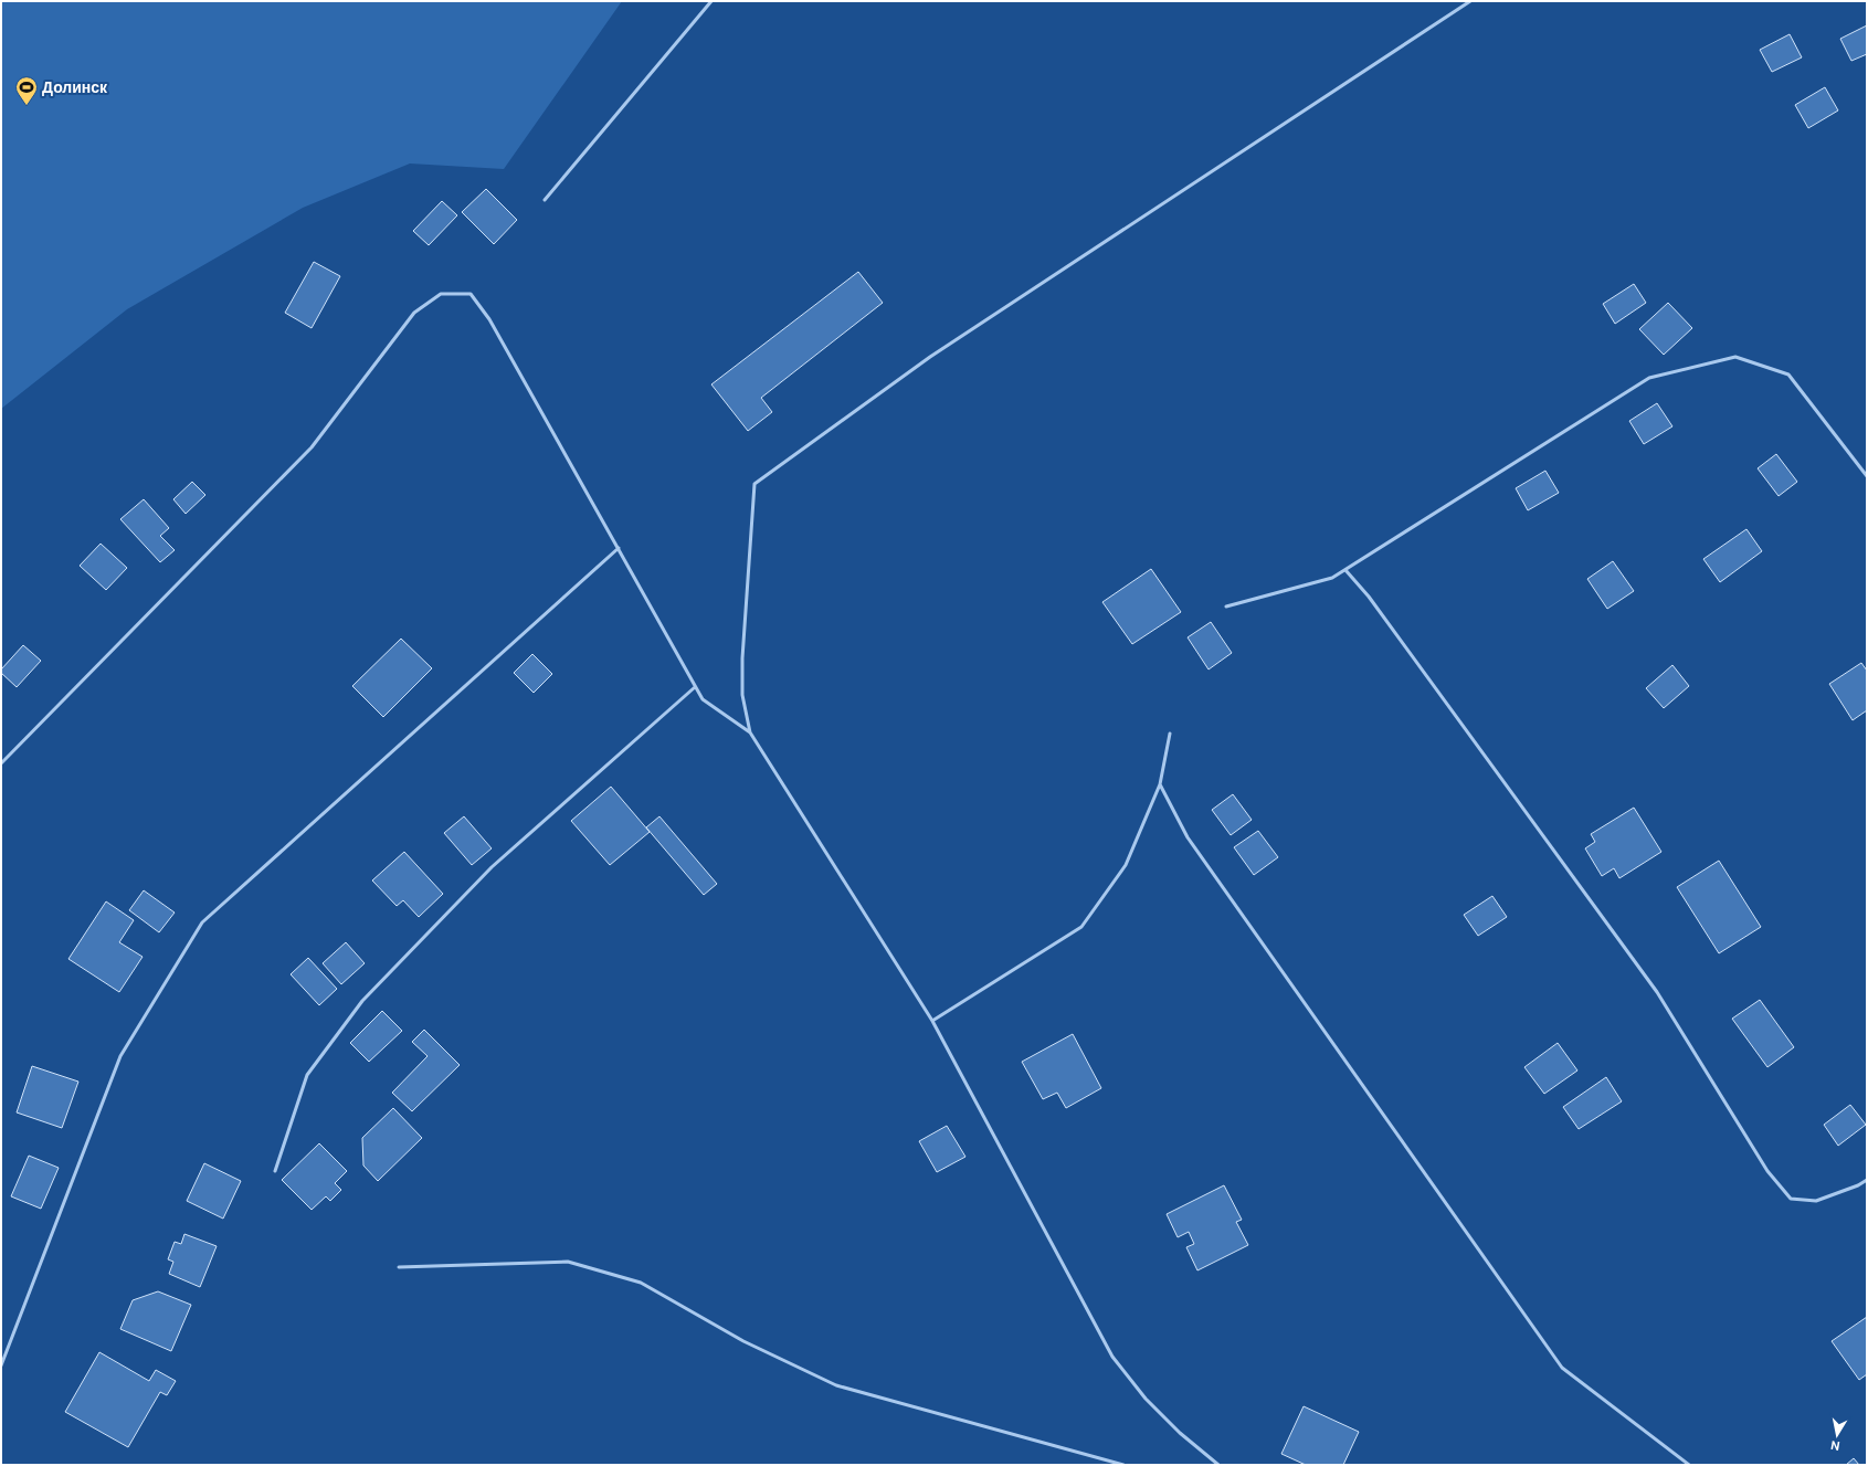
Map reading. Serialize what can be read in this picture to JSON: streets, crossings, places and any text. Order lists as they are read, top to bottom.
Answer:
{
  "places": {
    "sports": ["Долинск"]
  },
  "north": "bottom"
}
